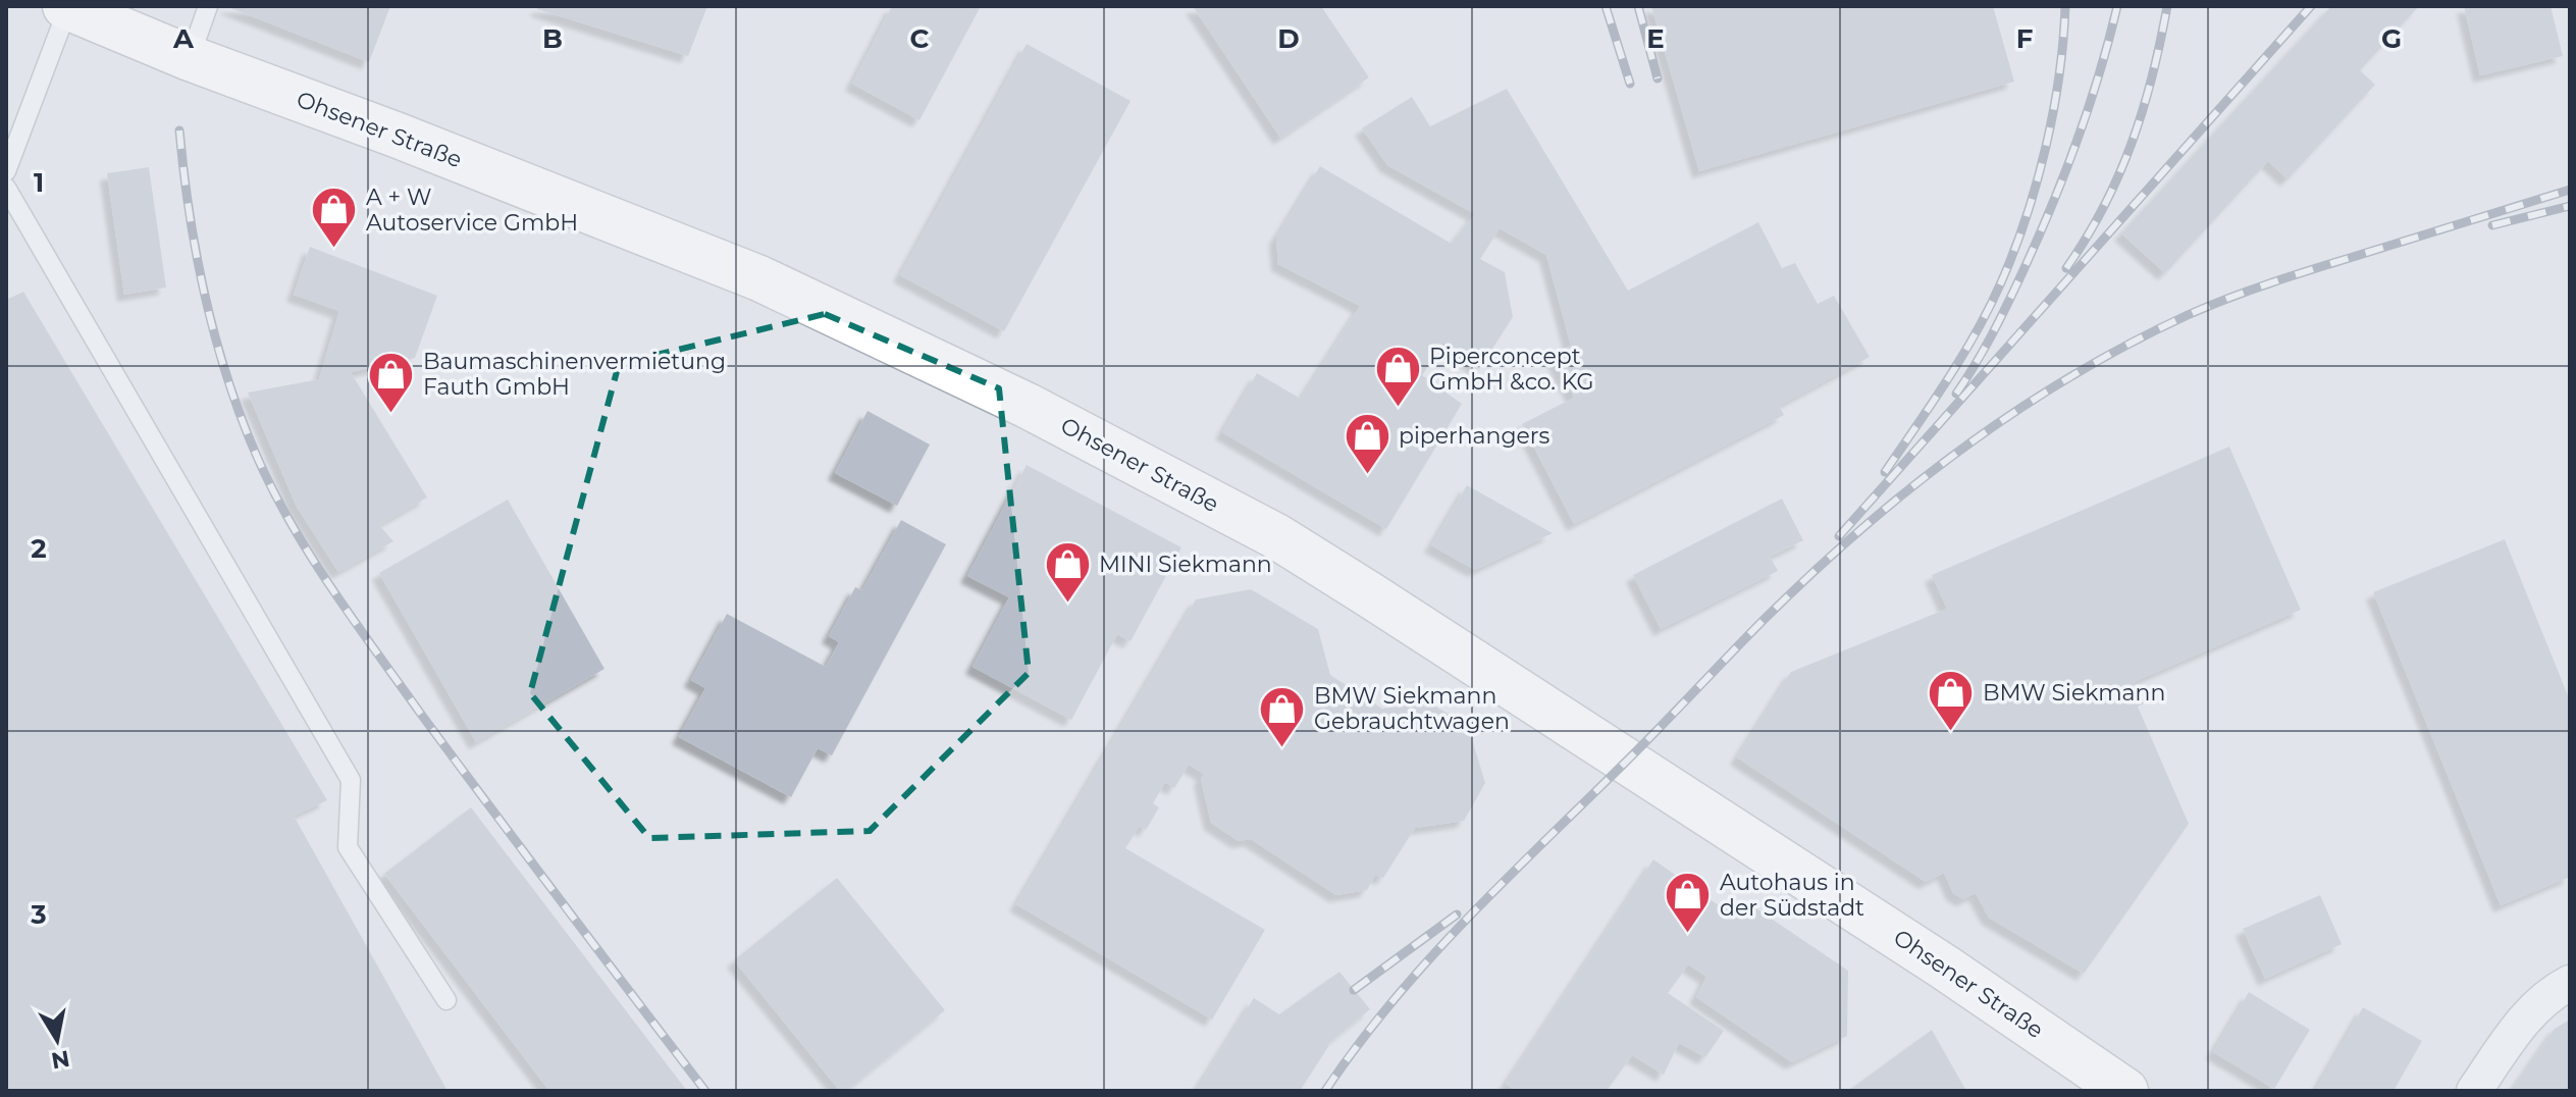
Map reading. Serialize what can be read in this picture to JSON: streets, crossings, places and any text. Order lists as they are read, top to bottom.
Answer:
{
  "streets": {
    "main road": ["Ohsener Straße"]
  },
  "places": {
    "shop": [
      "A + W Autoservice GmbH",
      "Piperconcept GmbH &co. KG",
      "Baumaschinenvermietung Fauth GmbH",
      "piperhangers",
      "MINI Siekmann",
      "BMW Siekmann",
      "BMW Siekmann Gebrauchtwagen",
      "Autohaus in der Südstadt"
    ]
  },
  "north": "bottom",
  "grid": {
    "columns": [
      "A",
      "B",
      "C",
      "D",
      "E",
      "F",
      "G"
    ],
    "rows": ["1", "2", "3"]
  }
}
